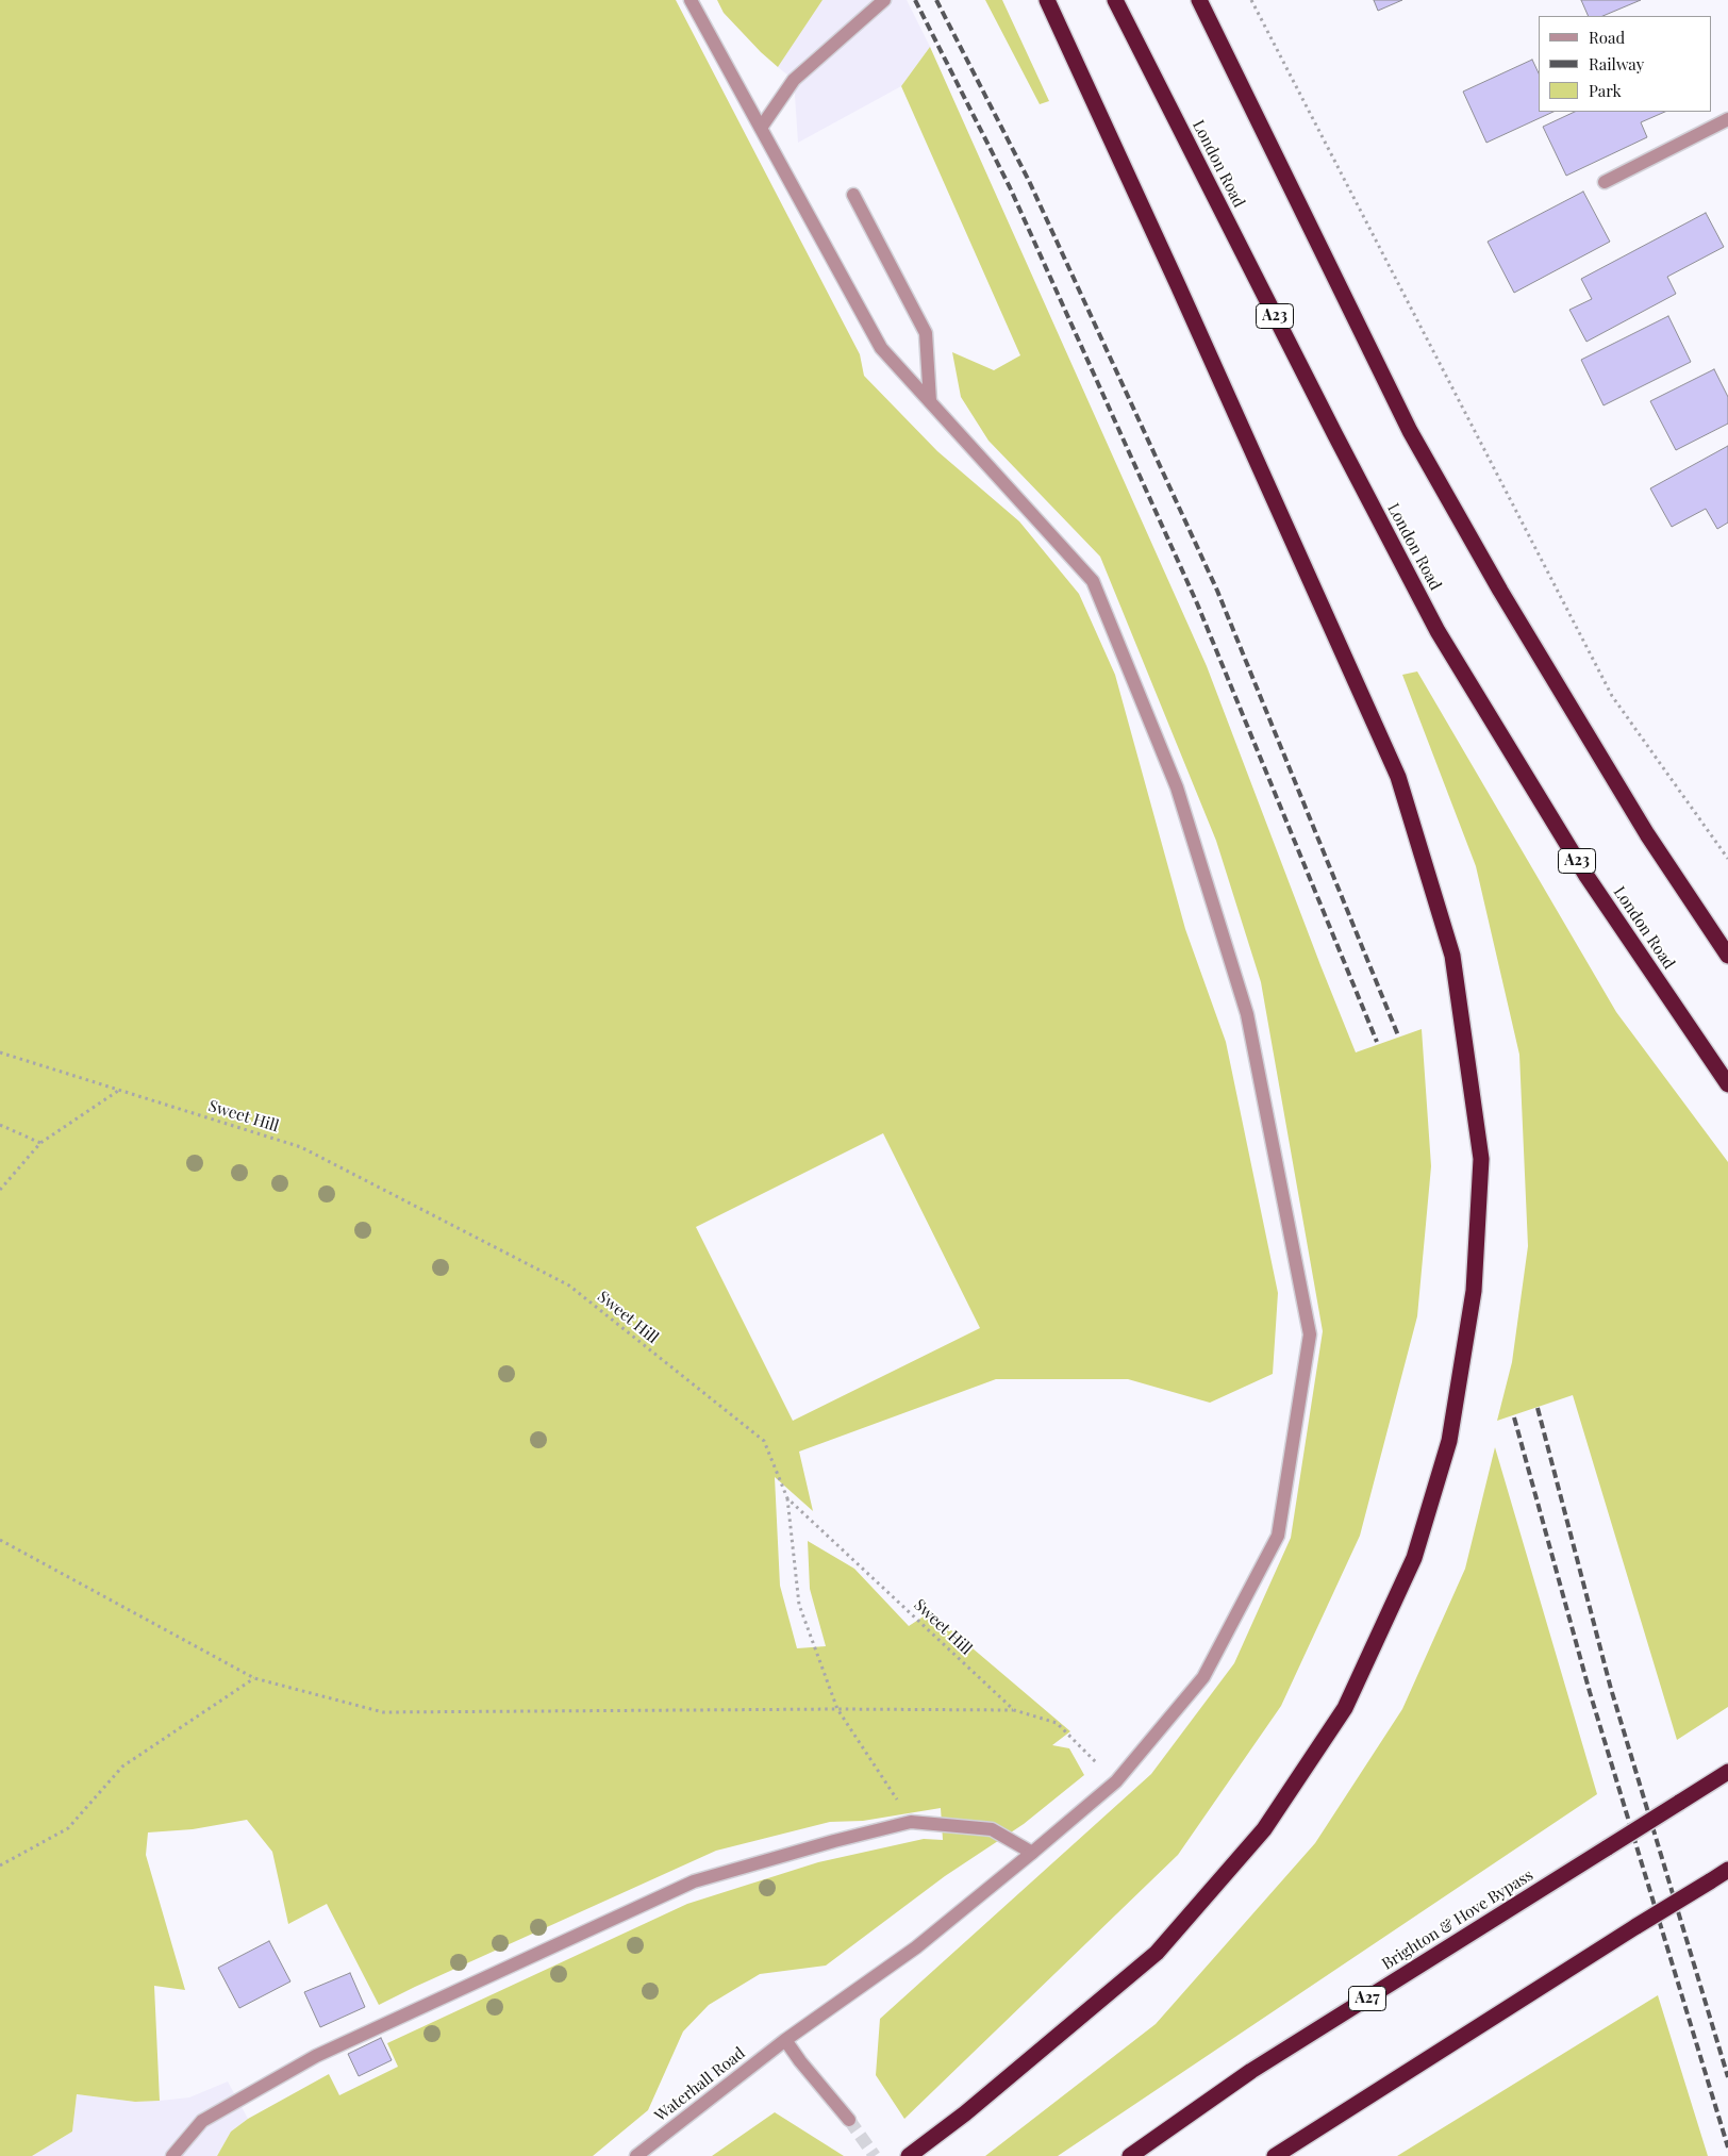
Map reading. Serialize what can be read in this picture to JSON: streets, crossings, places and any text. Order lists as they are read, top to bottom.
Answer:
{
  "streets": {
    "highway": [
      "London Road",
      "A23",
      "Brighton & Hove Bypass",
      "A27"
    ],
    "street": ["Waterhall Road"],
    "path": ["Sweet Hill"]
  },
  "crossings": [
    ["Sweet Hill", "Waterhall Road"]
  ],
  "legend": ["Road", "Railway", "Park"]
}
